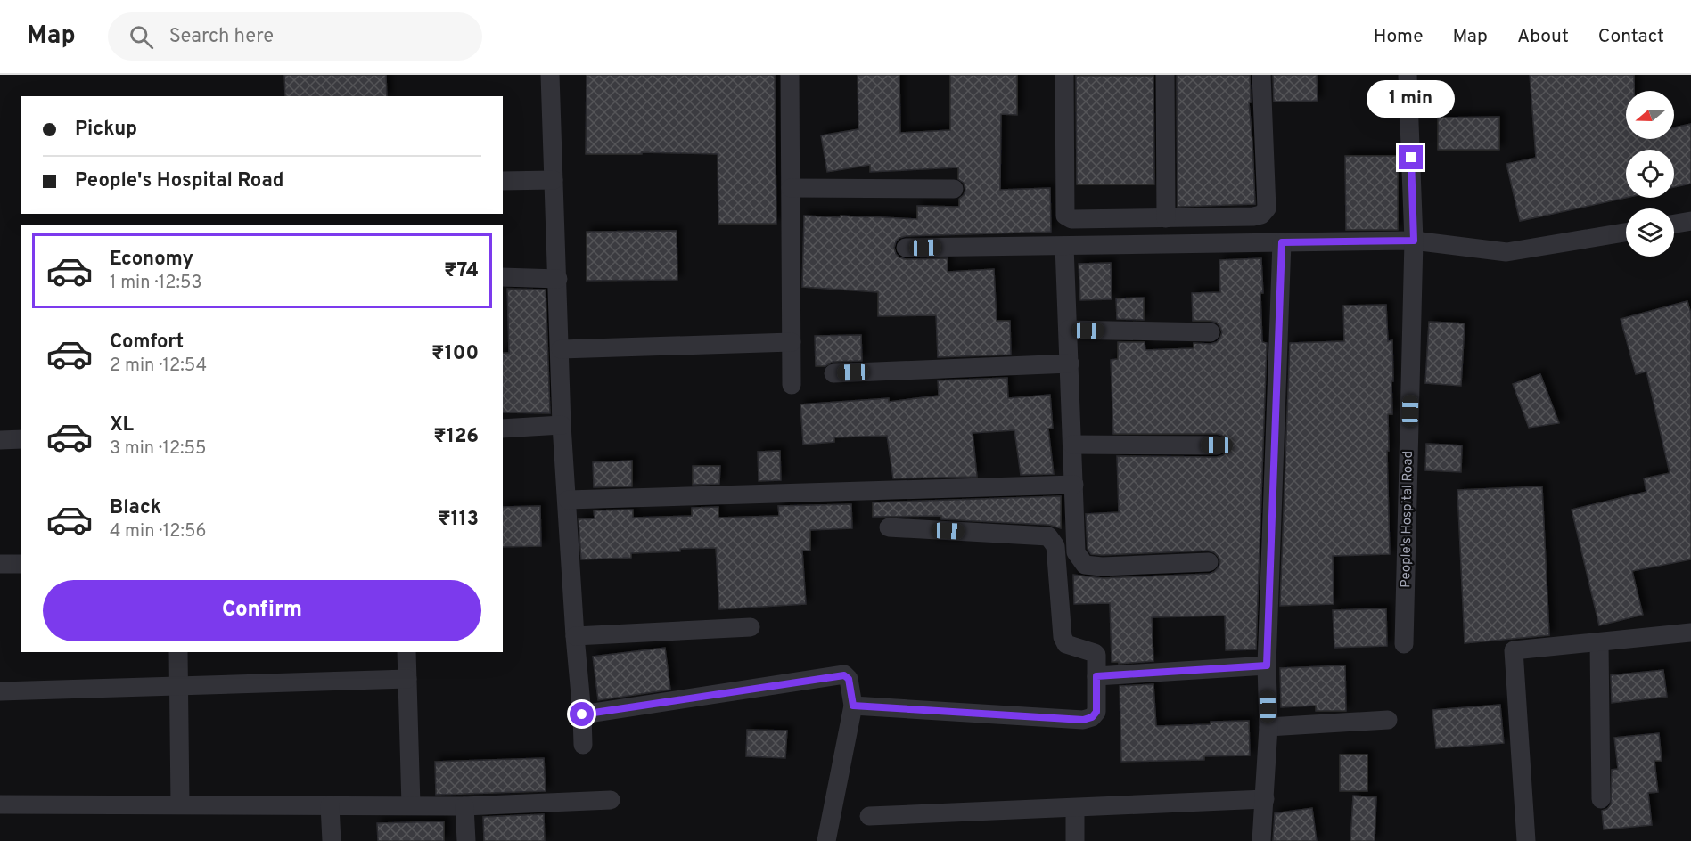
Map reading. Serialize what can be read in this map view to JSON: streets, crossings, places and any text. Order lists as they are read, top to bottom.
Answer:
{
  "streets": {
    "street": ["People's Hospital Road"]
  },
  "north": "left",
  "page": {
    "header": "Map",
    "search": "Search here",
    "nav": [
      "Home",
      "Map",
      "About",
      "Contact"
    ],
    "bubble": "1 min",
    "banner": ["Pickup", "People's Hospital Road"],
    "list": [
      {
        "name": "Economy",
        "note": "1 min · 12:53",
        "value": "₹74"
      },
      {
        "name": "Comfort",
        "note": "2 min · 12:54",
        "value": "₹100"
      },
      {
        "name": "XL",
        "note": "3 min · 12:55",
        "value": "₹126"
      },
      {
        "name": "Black",
        "note": "4 min · 12:56",
        "value": "₹113"
      }
    ],
    "buttons": "Confirm"
  }
}
